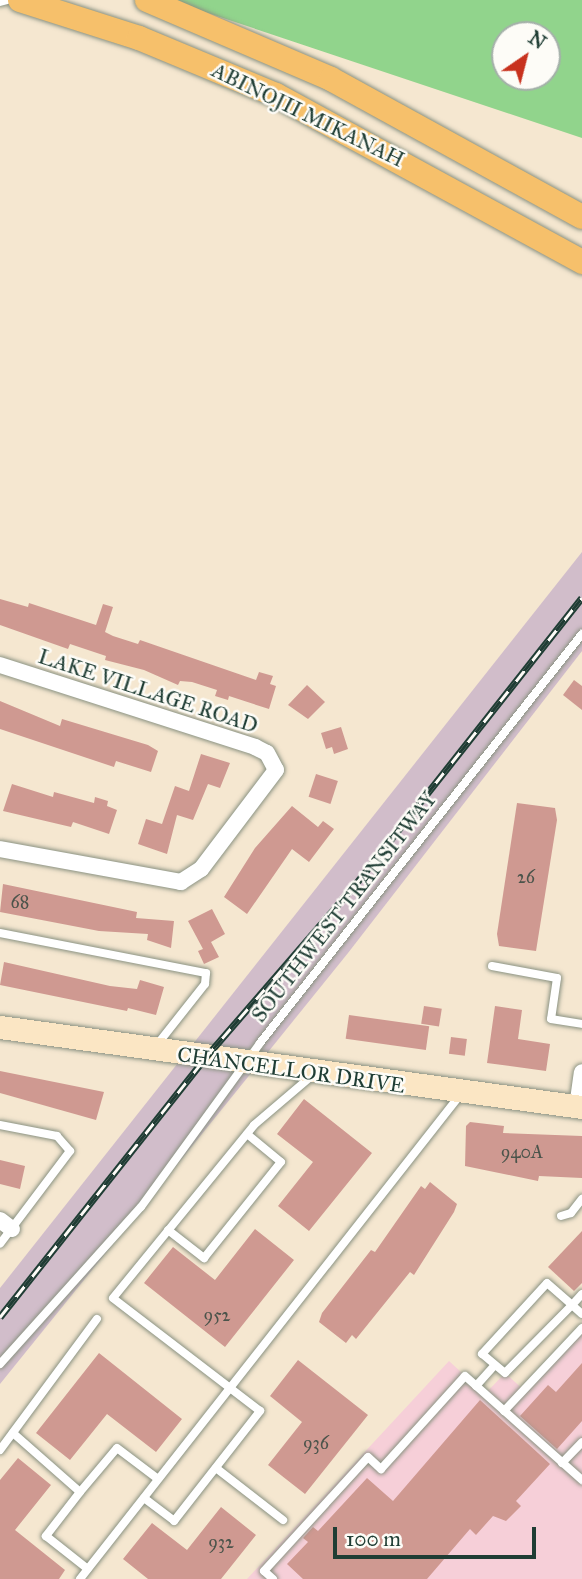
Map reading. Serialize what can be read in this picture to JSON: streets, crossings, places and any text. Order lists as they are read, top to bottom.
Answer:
{
  "streets": {
    "main road": ["ABINOJII MIKANAH"],
    "street": ["LAKE VILLAGE ROAD", "CHANCELLOR DRIVE"],
    "lane": ["SOUTHWEST TRANSITWAY"]
  },
  "crossings": [
    ["SOUTHWEST TRANSITWAY", "CHANCELLOR DRIVE"]
  ],
  "house_numbers": [
    "26",
    "68",
    "940A",
    "952",
    "936",
    "932"
  ],
  "scale_bar": "100 m",
  "north": "top right"
}
